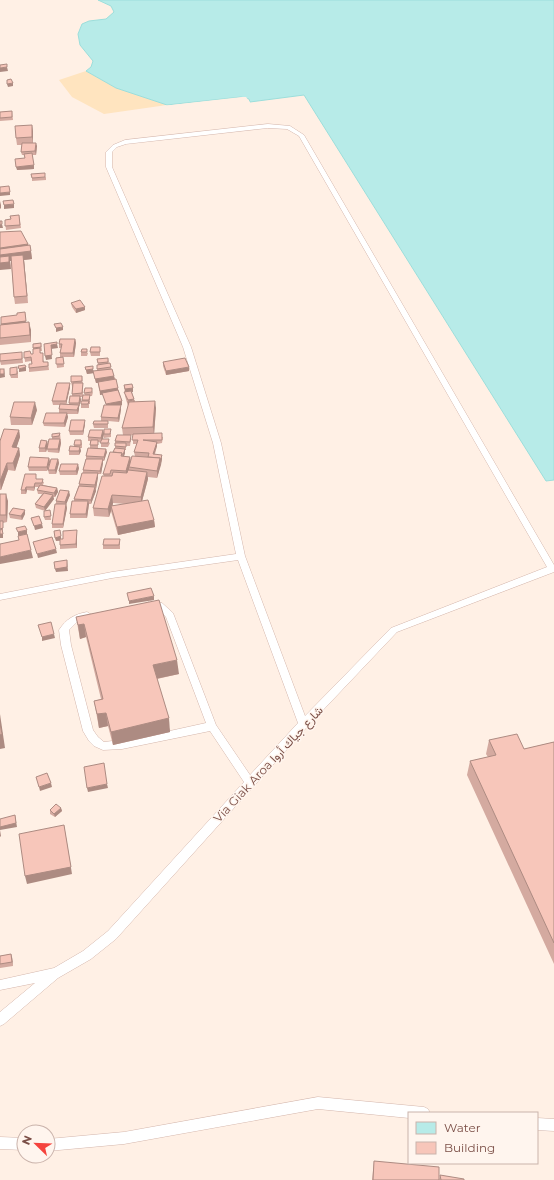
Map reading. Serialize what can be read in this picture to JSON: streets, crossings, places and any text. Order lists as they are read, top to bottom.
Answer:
{
  "streets": {
    "lane": ["Via Giak Aroa شارع جياك أروا"]
  },
  "legend": ["Water", "Building"],
  "north": "top left"
}
